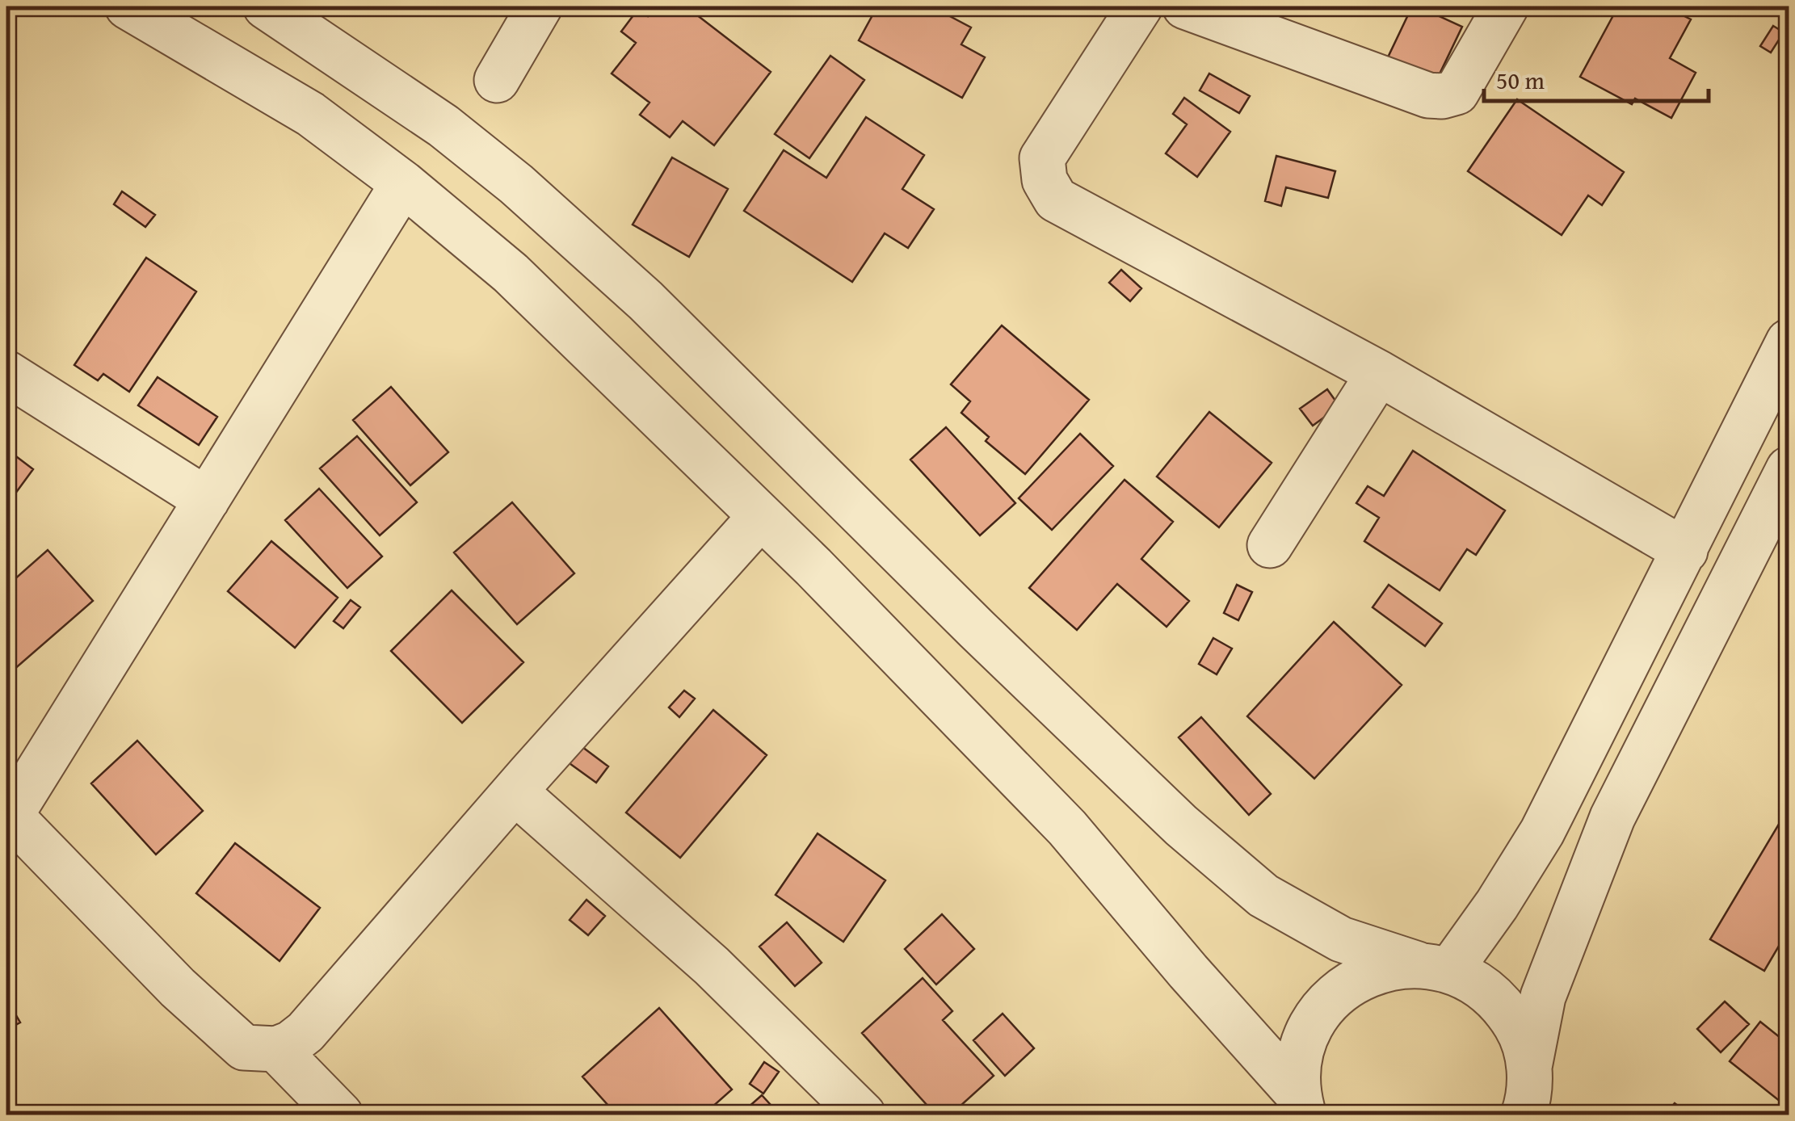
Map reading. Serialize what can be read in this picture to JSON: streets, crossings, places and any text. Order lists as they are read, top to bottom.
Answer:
{
  "scale_bar": "50 m"
}
